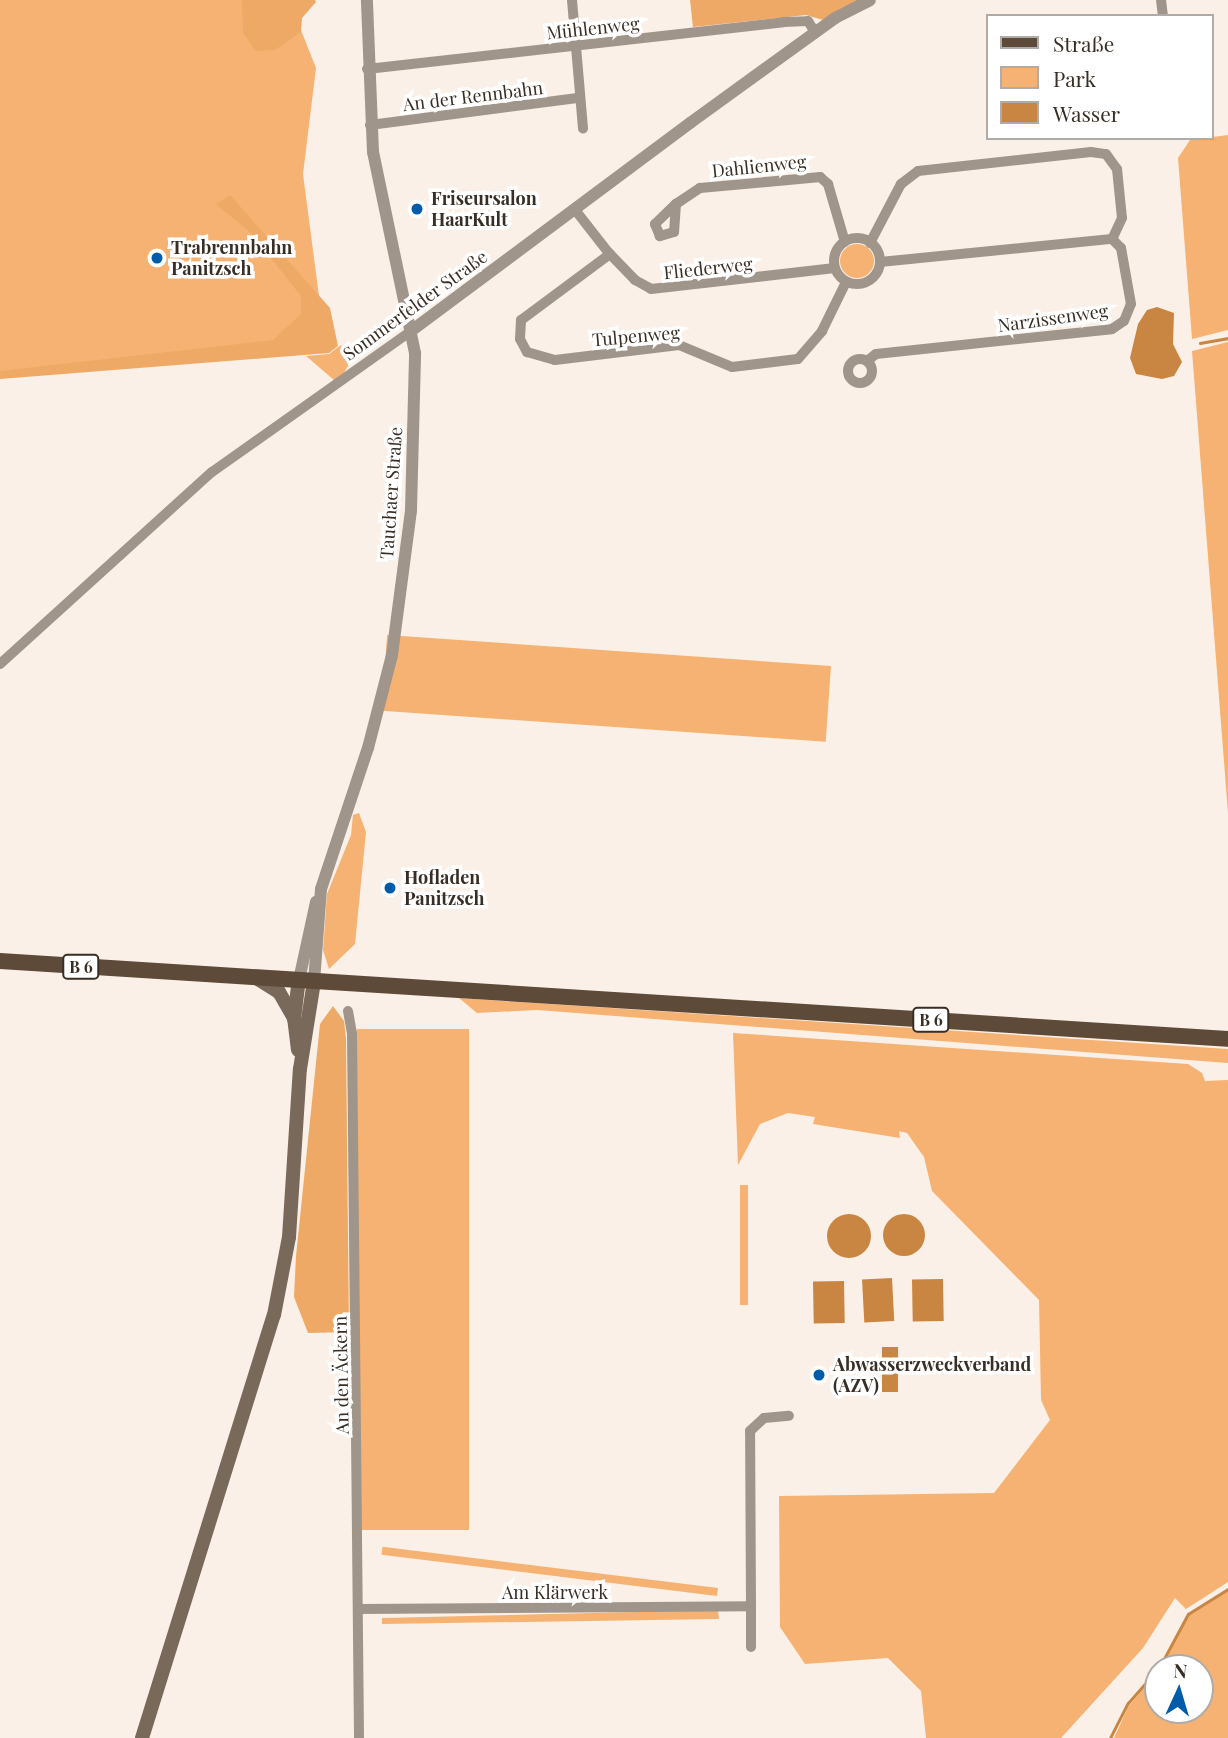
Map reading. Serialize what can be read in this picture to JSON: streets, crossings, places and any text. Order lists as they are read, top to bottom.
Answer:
{
  "streets": {
    "main road": ["B 6"],
    "street": [
      "Mühlenweg",
      "An der Rennbahn",
      "Dahlienweg",
      "Fliederweg",
      "Sommerfelder Straße",
      "Narzissenweg",
      "Tulpenweg",
      "Tauchaer Straße",
      "An den Äckern",
      "Am Klärwerk"
    ]
  },
  "crossings": [
    ["Mühlenweg", "Sommerfelder Straße"],
    ["Mühlenweg", "Tauchaer Straße"],
    ["An der Rennbahn", "Tauchaer Straße"],
    ["Dahlienweg", "Fliederweg"],
    ["Dahlienweg", "Tulpenweg"],
    ["Fliederweg", "Sommerfelder Straße"],
    ["Fliederweg", "Tulpenweg"],
    ["Sommerfelder Straße", "Tauchaer Straße"],
    ["Tauchaer Straße", "B 6"],
    ["An den Äckern", "Am Klärwerk"]
  ],
  "places": [
    "Friseursalon HaarKult",
    "Trabrennbahn Panitzsch",
    "Hofladen Panitzsch",
    "Abwasserzweckverband (AZV)"
  ],
  "legend": ["Straße", "Park", "Wasser"],
  "north": "top"
}
